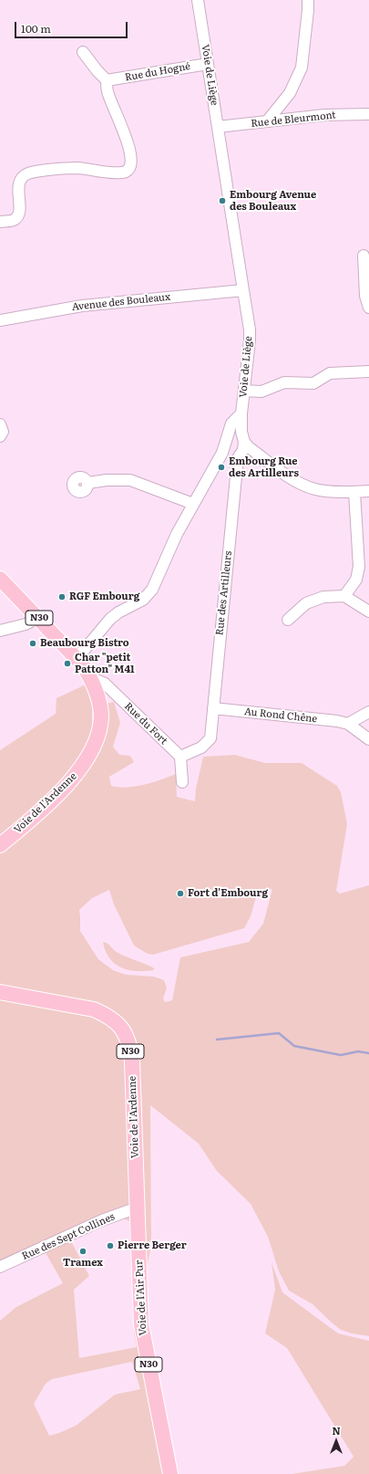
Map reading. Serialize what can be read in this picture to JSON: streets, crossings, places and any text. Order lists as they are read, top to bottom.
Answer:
{
  "streets": {
    "main road": ["N30", "Voie de l'Ardenne", "Voie de l'Air Pur"],
    "street": [
      "Rue du Hogné",
      "Voie de Liège",
      "Rue de Bleurmont",
      "Avenue des Bouleaux",
      "Rue des Artilleurs",
      "Au Rond Chêne",
      "Rue du Fort",
      "Rue des Sept Collines"
    ]
  },
  "crossings": [
    ["Rue du Hogné", "Voie de Liège"],
    ["Voie de Liège", "Rue de Bleurmont"],
    ["Voie de Liège", "Avenue des Bouleaux"],
    ["Voie de Liège", "Rue des Artilleurs"],
    ["Rue des Artilleurs", "Au Rond Chêne"],
    ["Rue des Artilleurs", "Rue du Fort"],
    ["Rue du Fort", "Voie de l'Ardenne"],
    ["Voie de l'Ardenne", "Rue des Sept Collines"],
    ["Voie de l'Ardenne", "Voie de l'Air Pur"],
    ["Rue des Sept Collines", "Voie de l'Air Pur"]
  ],
  "places": [
    "Embourg Avenue des Bouleaux",
    "Embourg Rue des Artilleurs",
    "RGF Embourg",
    "Beaubourg Bistro",
    "Char \"petit Patton\" M41",
    "Fort d'Embourg",
    "Pierre Berger",
    "Tramex"
  ],
  "scale_bar": "100 m",
  "north": "top"
}
